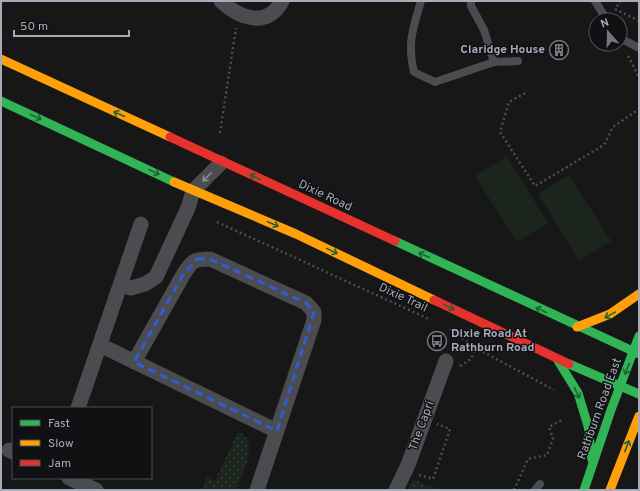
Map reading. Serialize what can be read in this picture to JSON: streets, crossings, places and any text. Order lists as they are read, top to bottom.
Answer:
{
  "streets": {
    "main road": ["Dixie Road", "Rathburn Road East"],
    "street": ["The Capri"],
    "path": ["Dixie Trail"]
  },
  "crossings": [
    ["Dixie Road", "Rathburn Road East"]
  ],
  "places": {
    "building": ["Claridge House"],
    "bus stop": ["Dixie Road At Rathburn Road"]
  },
  "legend": ["Fast", "Slow", "Jam"],
  "scale_bar": "50 m",
  "north": "top"
}
